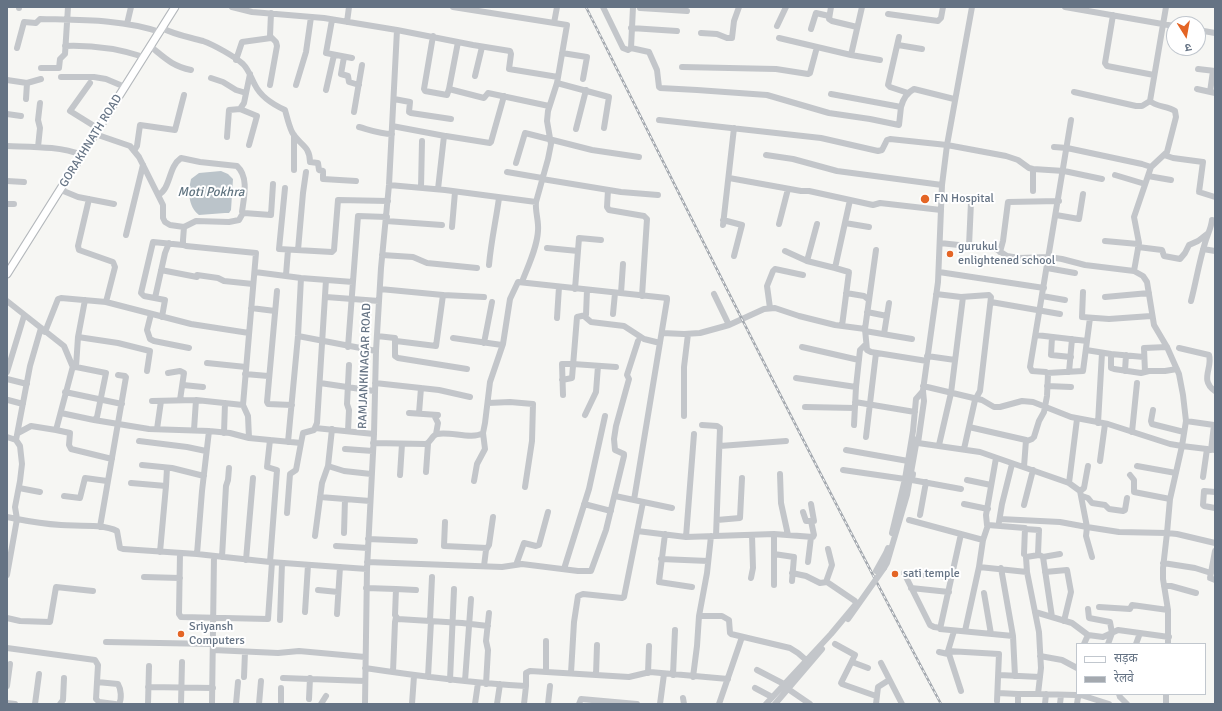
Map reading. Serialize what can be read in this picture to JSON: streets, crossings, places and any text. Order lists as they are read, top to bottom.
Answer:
{
  "streets": {
    "main road": ["GORAKHNATH ROAD"],
    "street": ["RAMJANKINAGAR ROAD"]
  },
  "water": ["Moti Pokhra"],
  "places": [
    "FN Hospital",
    "gurukul enlightened school",
    "sati temple",
    "Sriyansh Computers"
  ],
  "legend": ["सड़क", "रेलवे"],
  "north": "bottom"
}
